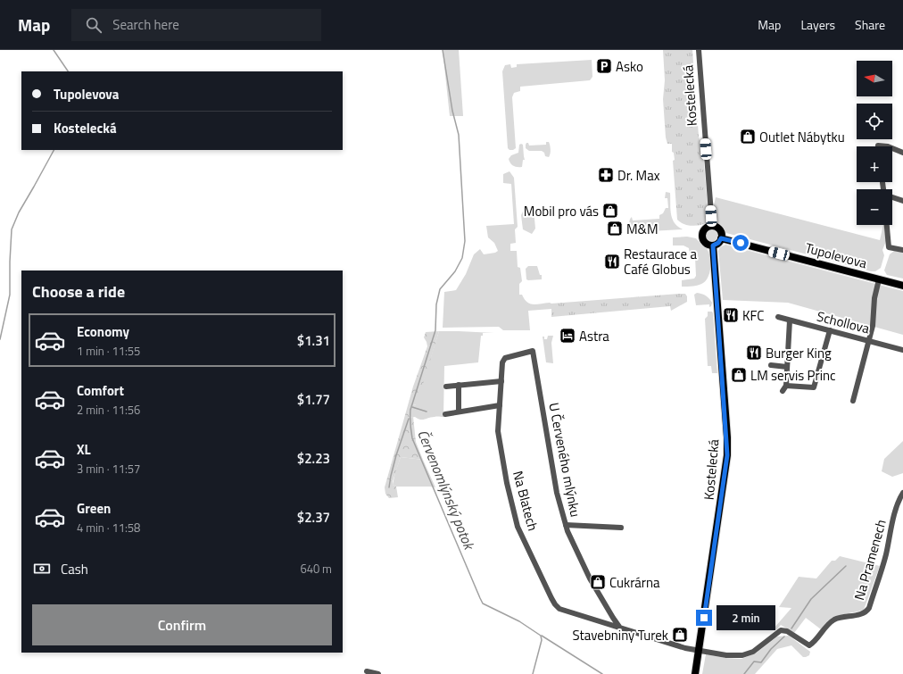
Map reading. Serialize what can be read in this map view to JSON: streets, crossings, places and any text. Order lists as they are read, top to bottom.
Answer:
{
  "streets": {
    "main road": ["Kostelecká", "Tupolevova"],
    "street": [
      "Schollova",
      "U Červeného mlýnku",
      "Na Blatech",
      "Na Pramenech"
    ]
  },
  "crossings": [
    ["Kostelecká", "Tupolevova"],
    ["Kostelecká", "Na Pramenech"],
    ["U Červeného mlýnku", "Na Blatech"]
  ],
  "water": ["Červenomlýnský potok"],
  "places": {
    "parking": ["Asko"],
    "shop": [
      "Outlet Nábytku",
      "Mobil pro vás",
      "M&M",
      "LM servis Princ",
      "Cukrárna",
      "Stavebniny Turek"
    ],
    "pharmacy": ["Dr. Max"],
    "restaurant": ["Restaurace a Café Globus", "KFC", "Burger King"],
    "hotel": ["Astra"]
  },
  "north": "left",
  "page": {
    "header": "Map",
    "search": "Search here",
    "nav": ["Map", "Layers", "Share"],
    "map_buttons": ["+", "−"],
    "banner": ["Tupolevova", "Kostelecká"],
    "heading": "Choose a ride",
    "list": [
      {
        "name": "Economy",
        "note": "1 min · 11:55",
        "value": "$1.31"
      },
      {
        "name": "Comfort",
        "note": "2 min · 11:56",
        "value": "$1.77"
      },
      {
        "name": "XL",
        "note": "3 min · 11:57",
        "value": "$2.23"
      },
      {
        "name": "Green",
        "note": "4 min · 11:58",
        "value": "$2.37"
      }
    ],
    "pay": ["Cash", "640 m"],
    "buttons": "Confirm",
    "bubble": "2 min"
  }
}
